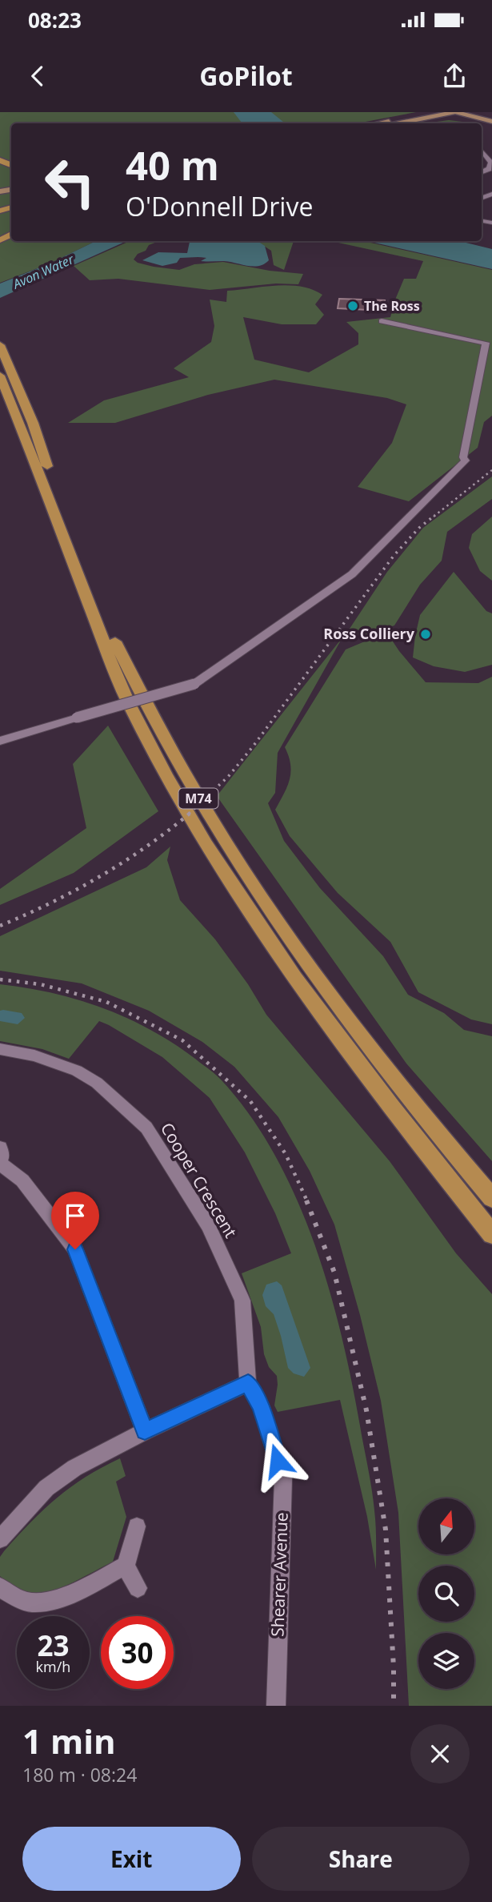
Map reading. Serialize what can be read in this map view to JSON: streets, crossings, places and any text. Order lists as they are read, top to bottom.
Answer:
{
  "streets": {
    "highway": ["M74"],
    "street": ["Cooper Crescent", "Shearer Avenue"]
  },
  "crossings": [
    ["Cooper Crescent", "Shearer Avenue"]
  ],
  "water": ["Avon Water"],
  "places": ["The Ross", "Ross Colliery"],
  "north": "top",
  "page": {
    "status": "08:23",
    "header": "GoPilot",
    "turn": ["40 m", "O'Donnell Drive"],
    "speed": "23 km/h",
    "limit": "30",
    "heading": ["1 min", "180 m · 08:24"],
    "buttons": ["Exit", "Share"]
  }
}
